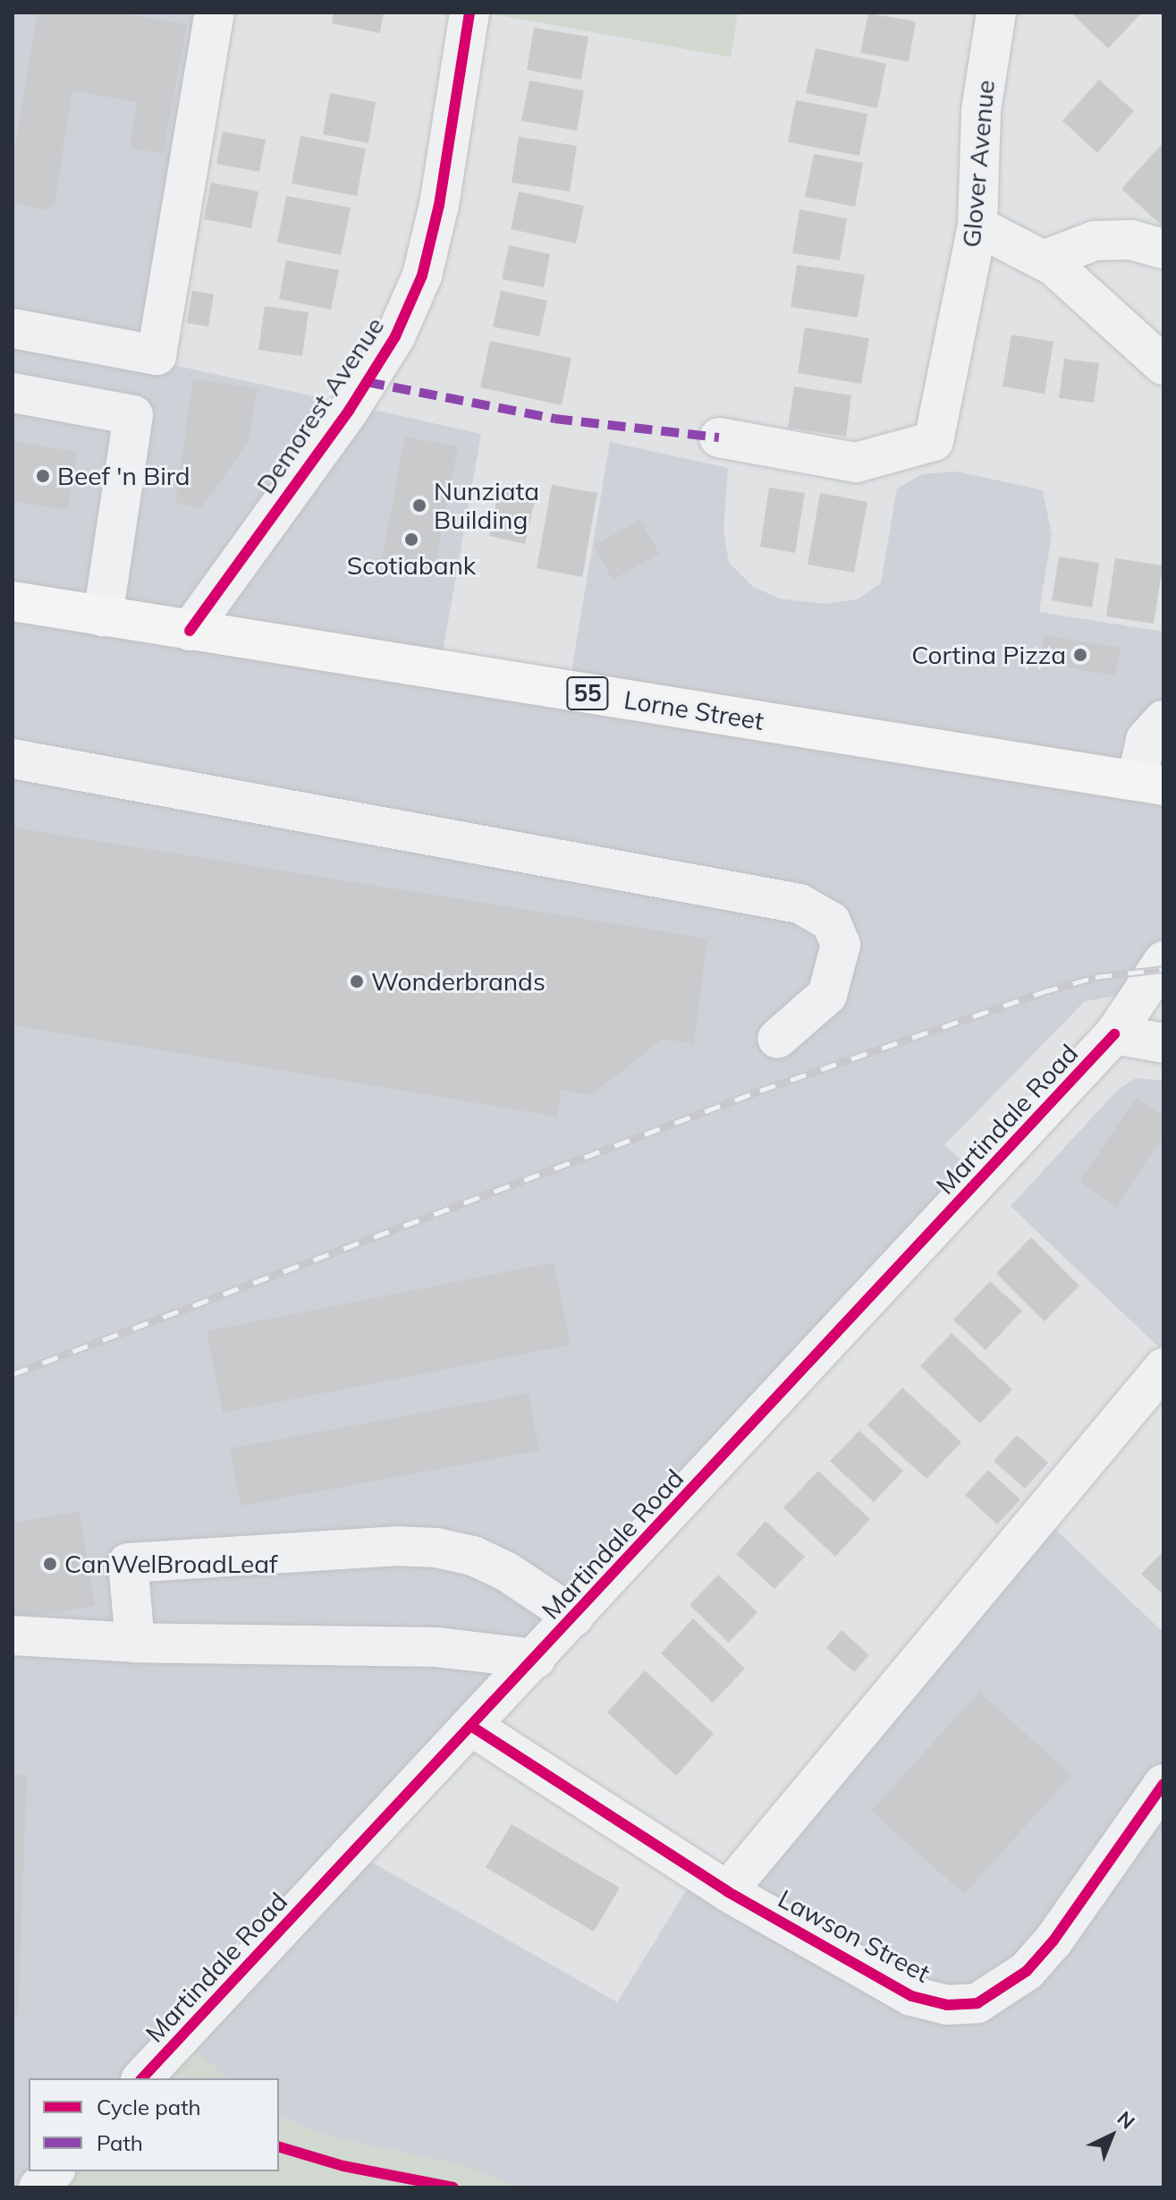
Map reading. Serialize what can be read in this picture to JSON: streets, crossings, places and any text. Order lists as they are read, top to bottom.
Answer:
{
  "streets": {
    "main road": ["55", "Lorne Street"],
    "street": [
      "Glover Avenue",
      "Demorest Avenue",
      "Martindale Road",
      "Lawson Street"
    ]
  },
  "crossings": [
    ["Demorest Avenue", "Lorne Street"],
    ["Martindale Road", "Lawson Street"]
  ],
  "places": [
    "Beef 'n Bird",
    "Nunziata Building",
    "Scotiabank",
    "Cortina Pizza",
    "Wonderbrands",
    "CanWelBroadLeaf"
  ],
  "legend": ["Cycle path", "Path"],
  "north": "top right"
}
